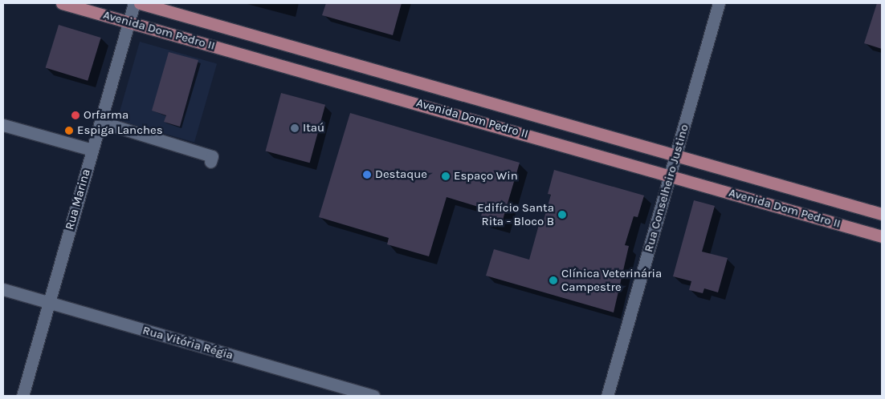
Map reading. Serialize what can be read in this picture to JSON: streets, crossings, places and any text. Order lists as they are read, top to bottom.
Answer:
{
  "streets": {
    "main road": ["Avenida Dom Pedro II"],
    "street": ["Rua Conselheiro Justino", "Rua Marina", "Rua Vitória Régia"]
  },
  "crossings": [
    ["Avenida Dom Pedro II", "Rua Conselheiro Justino"],
    ["Avenida Dom Pedro II", "Rua Marina"],
    ["Rua Marina", "Rua Vitória Régia"]
  ],
  "places": [
    "Orfarma",
    "Itaú",
    "Espiga Lanches",
    "Destaque",
    "Espaço Win",
    "Edifício Santa Rita - Bloco B",
    "Clínica Veterinária Campestre"
  ]
}
